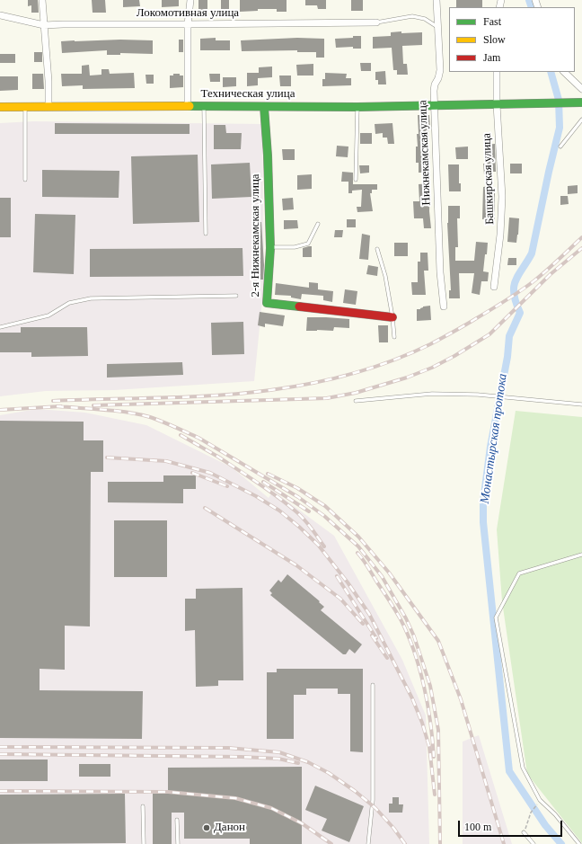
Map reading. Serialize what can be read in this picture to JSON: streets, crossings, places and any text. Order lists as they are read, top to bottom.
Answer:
{
  "streets": {
    "street": [
      "Локомотивная улица",
      "Техническая улица",
      "Нижнекамская улица",
      "Башкирская улица",
      "2-я Нижнекамская улица"
    ]
  },
  "crossings": [
    ["Техническая улица", "Нижнекамская улица"],
    ["Техническая улица", "Башкирская улица"],
    ["Техническая улица", "2-я Нижнекамская улица"]
  ],
  "water": ["Монастырская протока"],
  "places": ["Данон"],
  "legend": ["Fast", "Slow", "Jam"],
  "scale_bar": "100 m"
}
